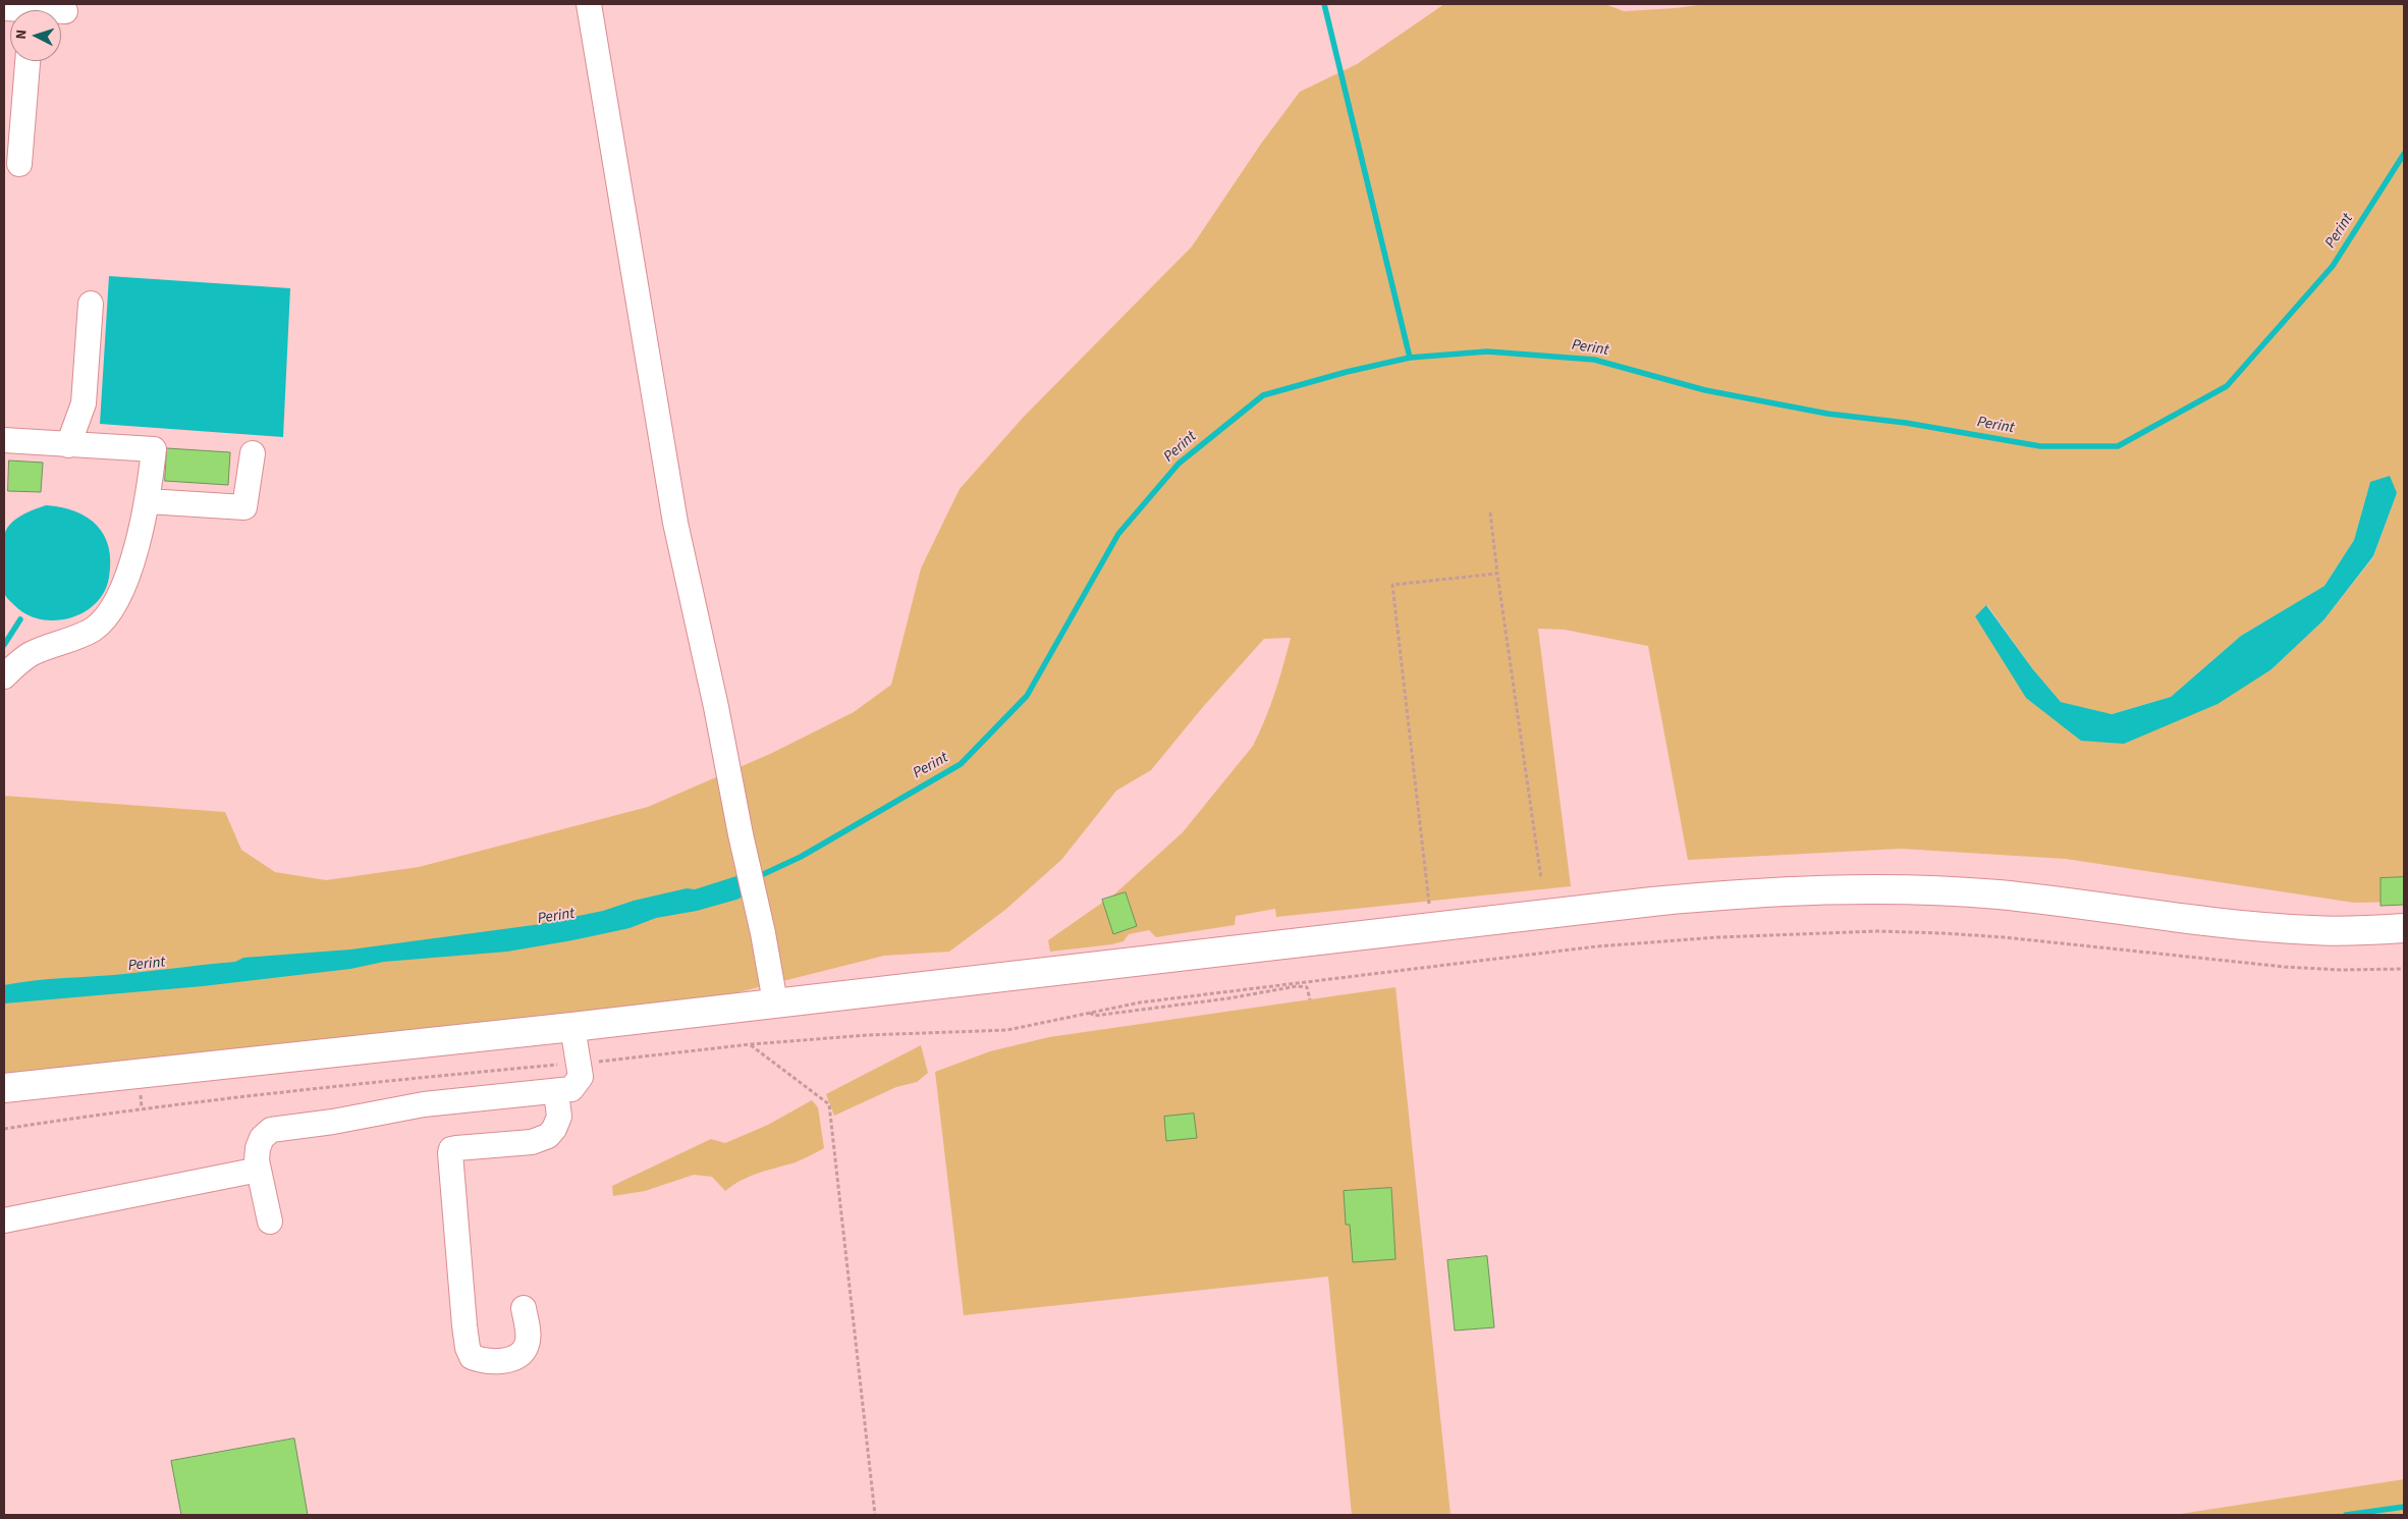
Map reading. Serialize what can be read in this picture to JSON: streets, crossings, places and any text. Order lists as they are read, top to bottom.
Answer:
{
  "water": ["Perint"],
  "north": "left"
}
